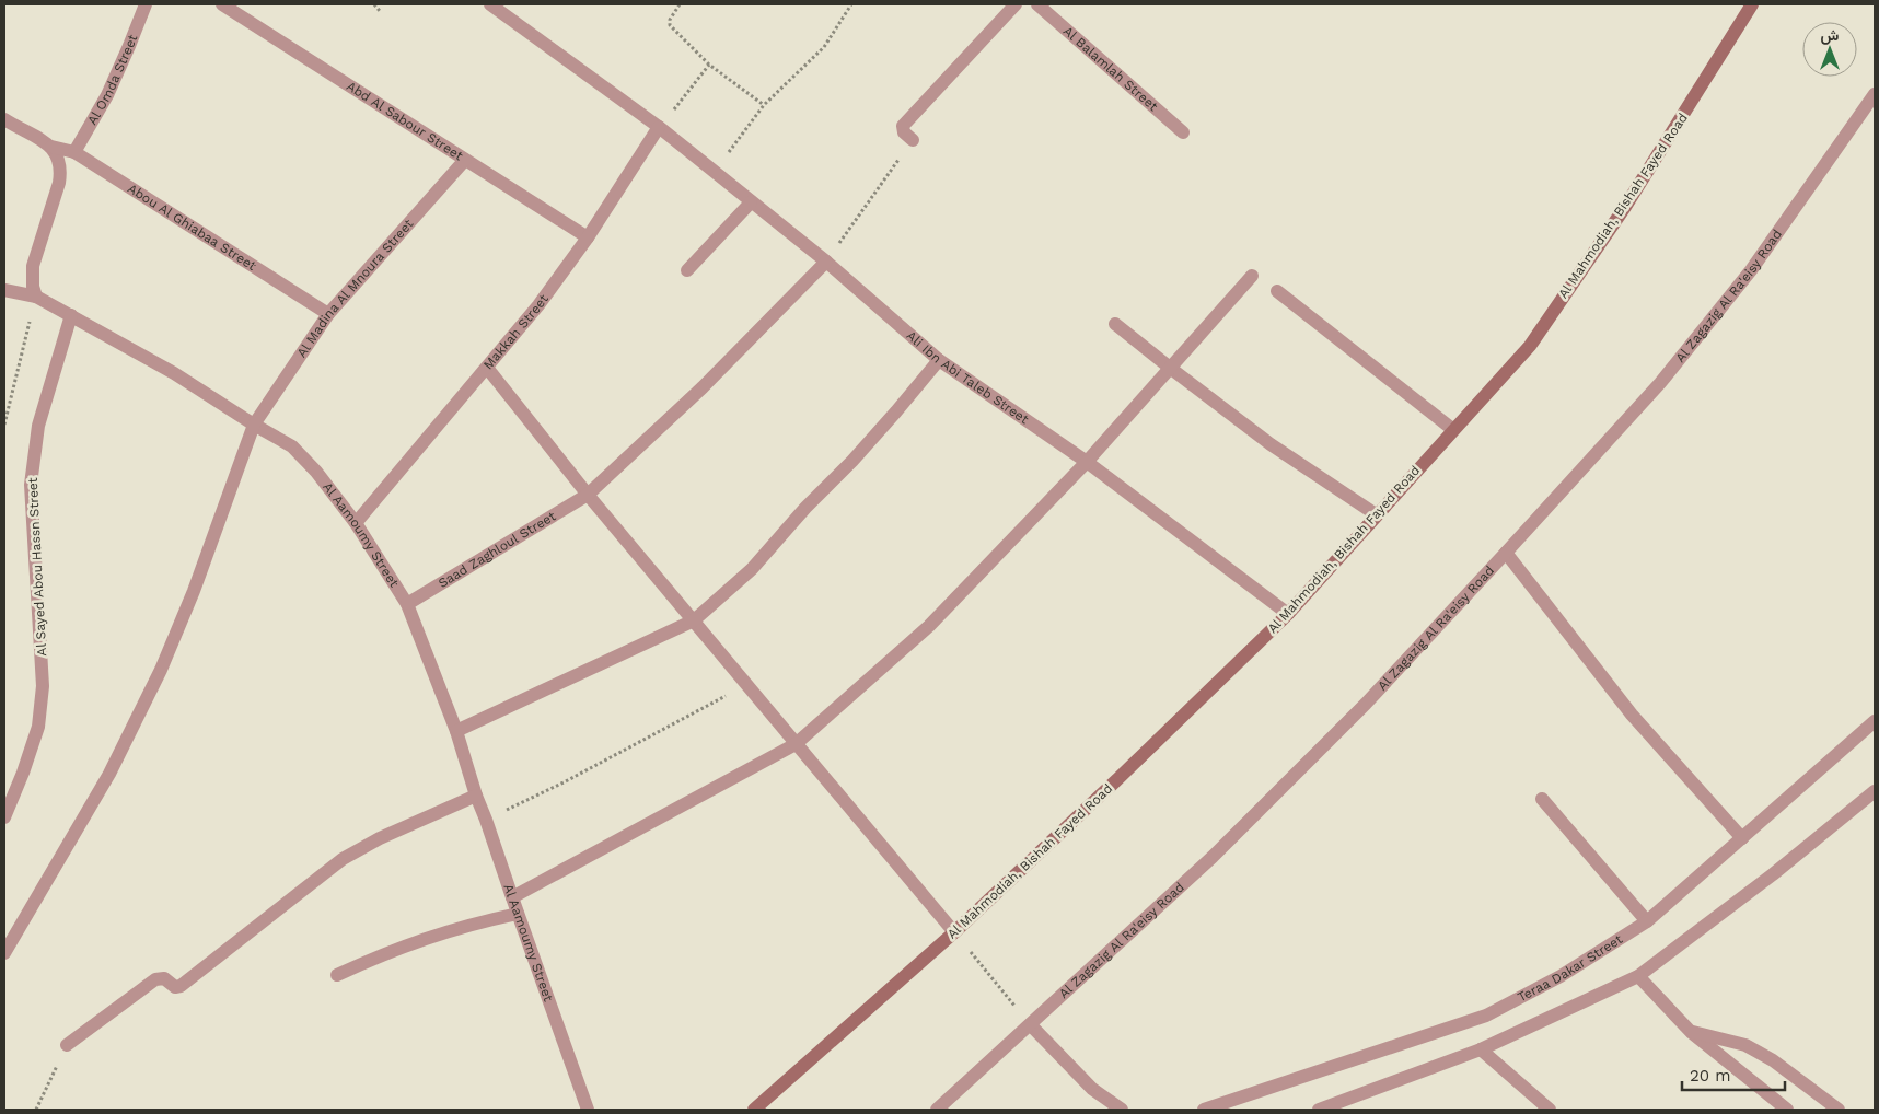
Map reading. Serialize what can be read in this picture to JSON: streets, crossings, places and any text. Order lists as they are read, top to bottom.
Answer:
{
  "streets": {
    "street": [
      "Al Balamlah Street",
      "Al Omda Street",
      "Abd Al Sabour Street",
      "Al Mahmodiah, Bishah Fayed Road",
      "Abou Al Ghiabaa Street",
      "Al Madina Al Mnoura Street",
      "Al Zagazig Al Ra'eisy Road",
      "Makkah Street",
      "Ali Ibn Abi Taleb Street",
      "Al Aamoumy Street",
      "Saad Zaghloul Street",
      "Al Sayed Abou Hassn Street",
      "Teraa Dakar Street"
    ]
  },
  "crossings": [
    ["Al Omda Street", "Abou Al Ghiabaa Street"],
    ["Abd Al Sabour Street", "Al Madina Al Mnoura Street"],
    ["Abd Al Sabour Street", "Makkah Street"],
    ["Al Mahmodiah, Bishah Fayed Road", "Ali Ibn Abi Taleb Street"],
    ["Abou Al Ghiabaa Street", "Al Madina Al Mnoura Street"],
    ["Al Madina Al Mnoura Street", "Al Aamoumy Street"],
    ["Makkah Street", "Ali Ibn Abi Taleb Street"],
    ["Makkah Street", "Al Aamoumy Street"],
    ["Ali Ibn Abi Taleb Street", "Saad Zaghloul Street"],
    ["Al Aamoumy Street", "Saad Zaghloul Street"],
    ["Al Aamoumy Street", "Al Sayed Abou Hassn Street"]
  ],
  "scale_bar": "20 m",
  "north": "top"
}
